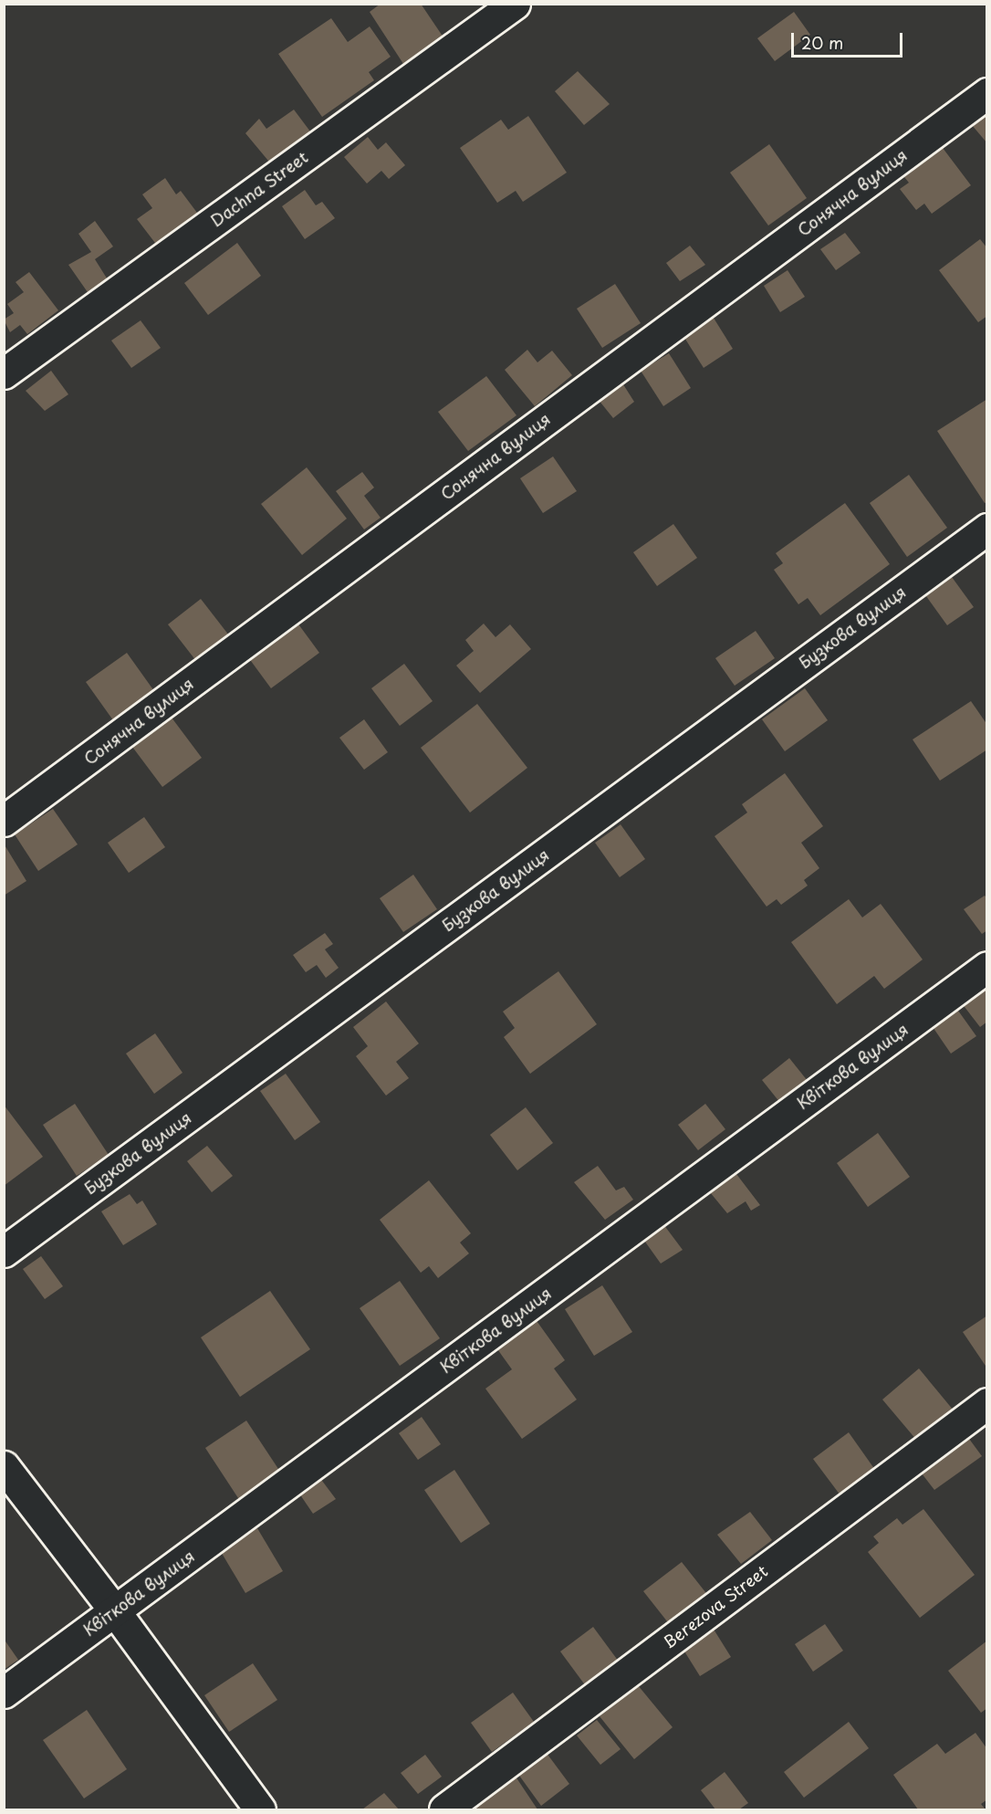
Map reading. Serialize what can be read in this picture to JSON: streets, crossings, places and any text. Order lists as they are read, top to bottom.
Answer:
{
  "streets": {
    "street": [
      "Dachna Street",
      "Сонячна вулиця",
      "Бузкова вулиця",
      "Квіткова вулиця",
      "Berezova Street"
    ]
  },
  "scale_bar": "20 m"
}
